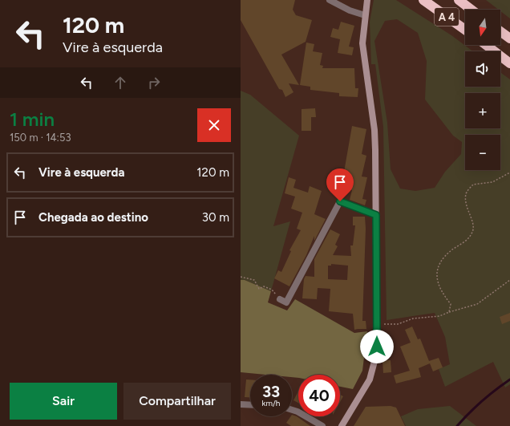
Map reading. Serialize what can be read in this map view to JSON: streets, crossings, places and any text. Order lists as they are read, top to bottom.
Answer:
{
  "streets": {
    "highway": ["A 4"]
  },
  "north": "bottom",
  "page": {
    "turn": ["120 m", "Vire à esquerda"],
    "map_buttons": ["+", "−"],
    "heading": ["1 min", "150 m · 14:53"],
    "list": [
      {
        "name": "Vire à esquerda",
        "value": "120 m"
      },
      {
        "name": "Chegada ao destino",
        "value": "30 m"
      }
    ],
    "speed": "33 km/h",
    "limit": "40",
    "buttons": ["Sair", "Compartilhar"]
  }
}
